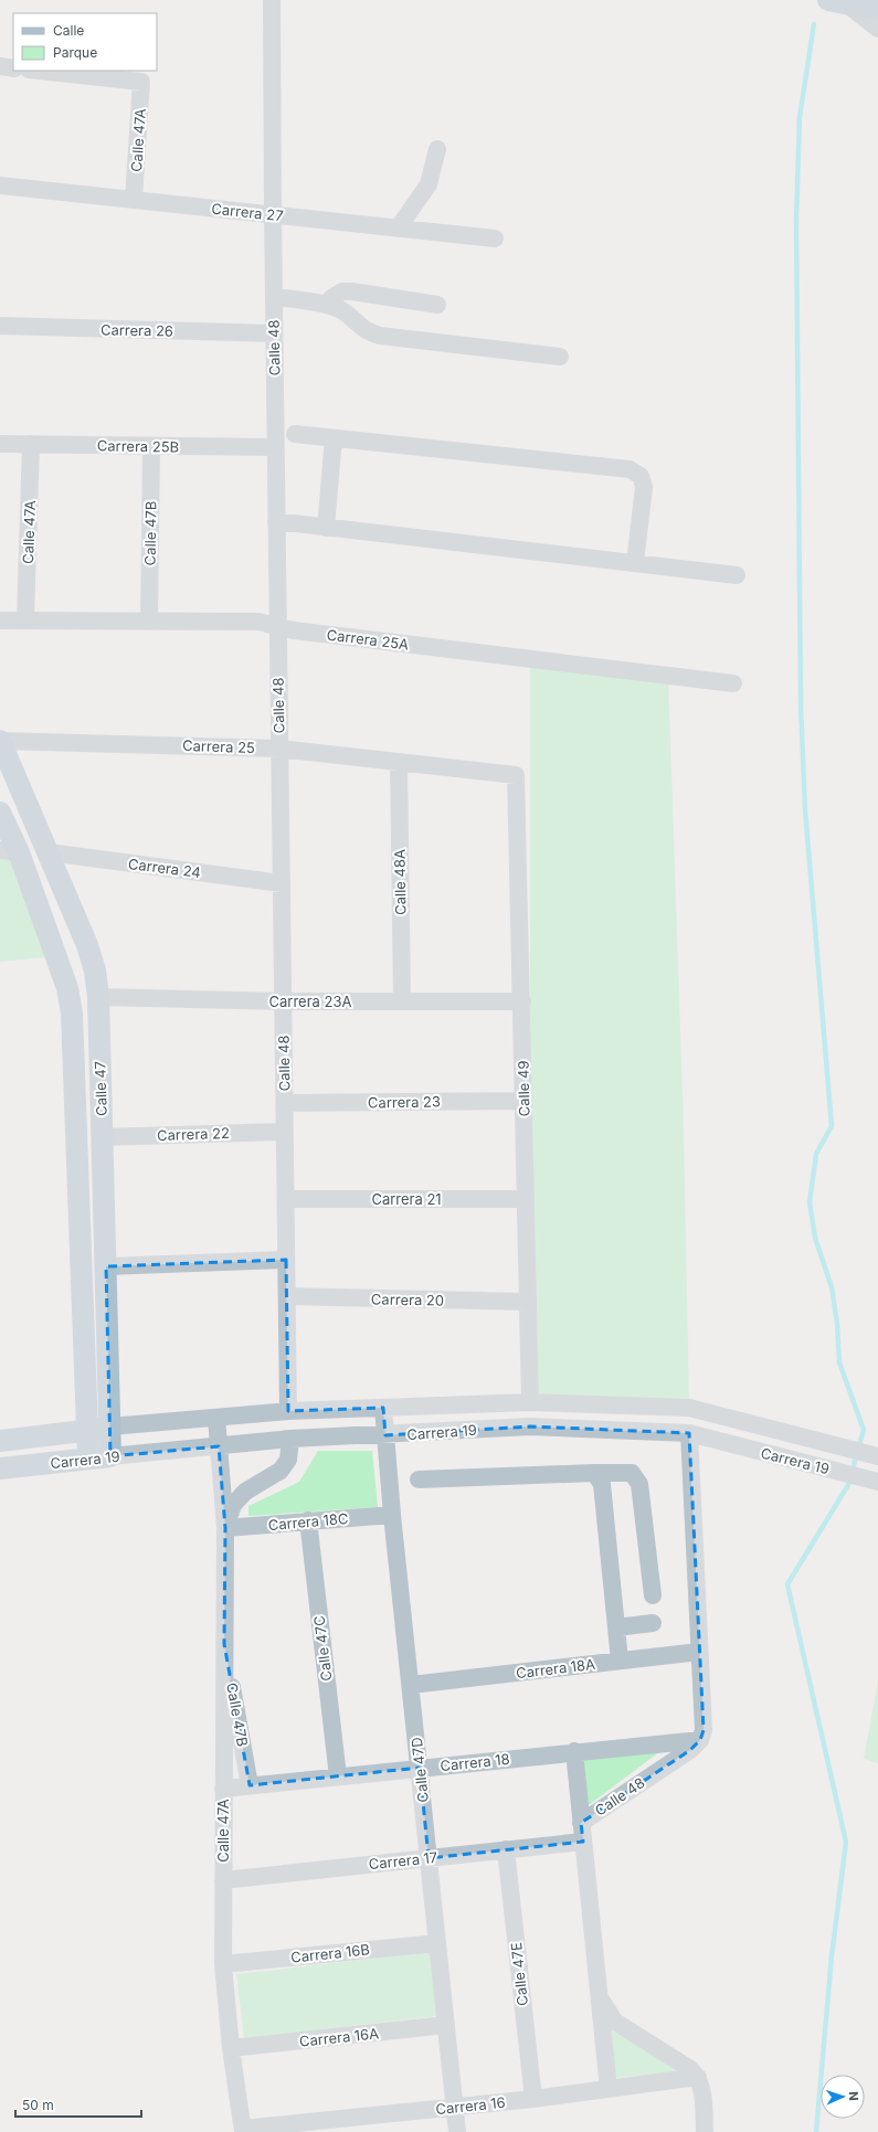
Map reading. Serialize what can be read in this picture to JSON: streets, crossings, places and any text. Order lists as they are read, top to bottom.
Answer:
{
  "streets": {
    "main road": ["Calle 47", "Carrera 19"],
    "street": [
      "Calle 47A",
      "Carrera 27",
      "Carrera 26",
      "Calle 48",
      "Carrera 25B",
      "Calle 47B",
      "Carrera 25A",
      "Carrera 25",
      "Carrera 24",
      "Calle 48A",
      "Carrera 23A",
      "Calle 49",
      "Carrera 23",
      "Carrera 22",
      "Carrera 21",
      "Carrera 20",
      "Carrera 18C",
      "Calle 47C",
      "Carrera 18A",
      "Carrera 18",
      "Calle 47D",
      "Carrera 17",
      "Carrera 16B",
      "Calle 47E",
      "Carrera 16A",
      "Carrera 16"
    ]
  },
  "crossings": [
    ["Calle 47A", "Carrera 27"],
    ["Calle 47A", "Carrera 25B"],
    ["Calle 47A", "Calle 47B"],
    ["Calle 47A", "Carrera 25A"],
    ["Calle 47A", "Carrera 18C"],
    ["Calle 47A", "Carrera 18"],
    ["Calle 47A", "Carrera 17"],
    ["Calle 47A", "Carrera 16B"],
    ["Calle 47A", "Carrera 16A"],
    ["Calle 47A", "Carrera 16"],
    ["Carrera 27", "Calle 48"],
    ["Carrera 26", "Calle 48"],
    ["Calle 48", "Carrera 25B"],
    ["Calle 48", "Carrera 25A"],
    ["Calle 48", "Carrera 25"],
    ["Calle 48", "Carrera 24"],
    ["Calle 48", "Carrera 23A"],
    ["Calle 48", "Carrera 23"],
    ["Calle 48", "Carrera 22"],
    ["Calle 48", "Carrera 21"],
    ["Calle 48", "Carrera 20"],
    ["Calle 48", "Carrera 19"],
    ["Calle 48", "Carrera 18"],
    ["Calle 48", "Carrera 17"],
    ["Calle 48", "Carrera 16"],
    ["Carrera 25B", "Calle 47B"],
    ["Calle 47B", "Carrera 25A"],
    ["Calle 47B", "Carrera 18"],
    ["Carrera 25", "Calle 48A"],
    ["Carrera 25", "Calle 47"],
    ["Carrera 25", "Calle 49"],
    ["Carrera 24", "Calle 47"],
    ["Calle 48A", "Carrera 23A"],
    ["Carrera 23A", "Calle 47"],
    ["Carrera 23A", "Calle 49"],
    ["Calle 47", "Carrera 22"],
    ["Calle 47", "Carrera 19"],
    ["Calle 49", "Carrera 23"],
    ["Calle 49", "Carrera 21"],
    ["Calle 49", "Carrera 20"],
    ["Calle 49", "Carrera 19"],
    ["Carrera 19", "Calle 47D"],
    ["Carrera 18C", "Calle 47C"],
    ["Carrera 18C", "Calle 47D"],
    ["Calle 47C", "Carrera 18"],
    ["Carrera 18A", "Calle 47D"],
    ["Carrera 18", "Calle 47D"],
    ["Calle 47D", "Carrera 17"],
    ["Calle 47D", "Carrera 16B"],
    ["Calle 47D", "Carrera 16A"],
    ["Calle 47D", "Carrera 16"],
    ["Carrera 17", "Calle 47E"],
    ["Calle 47E", "Carrera 16"]
  ],
  "legend": ["Calle", "Parque"],
  "scale_bar": "50 m",
  "north": "right"
}
